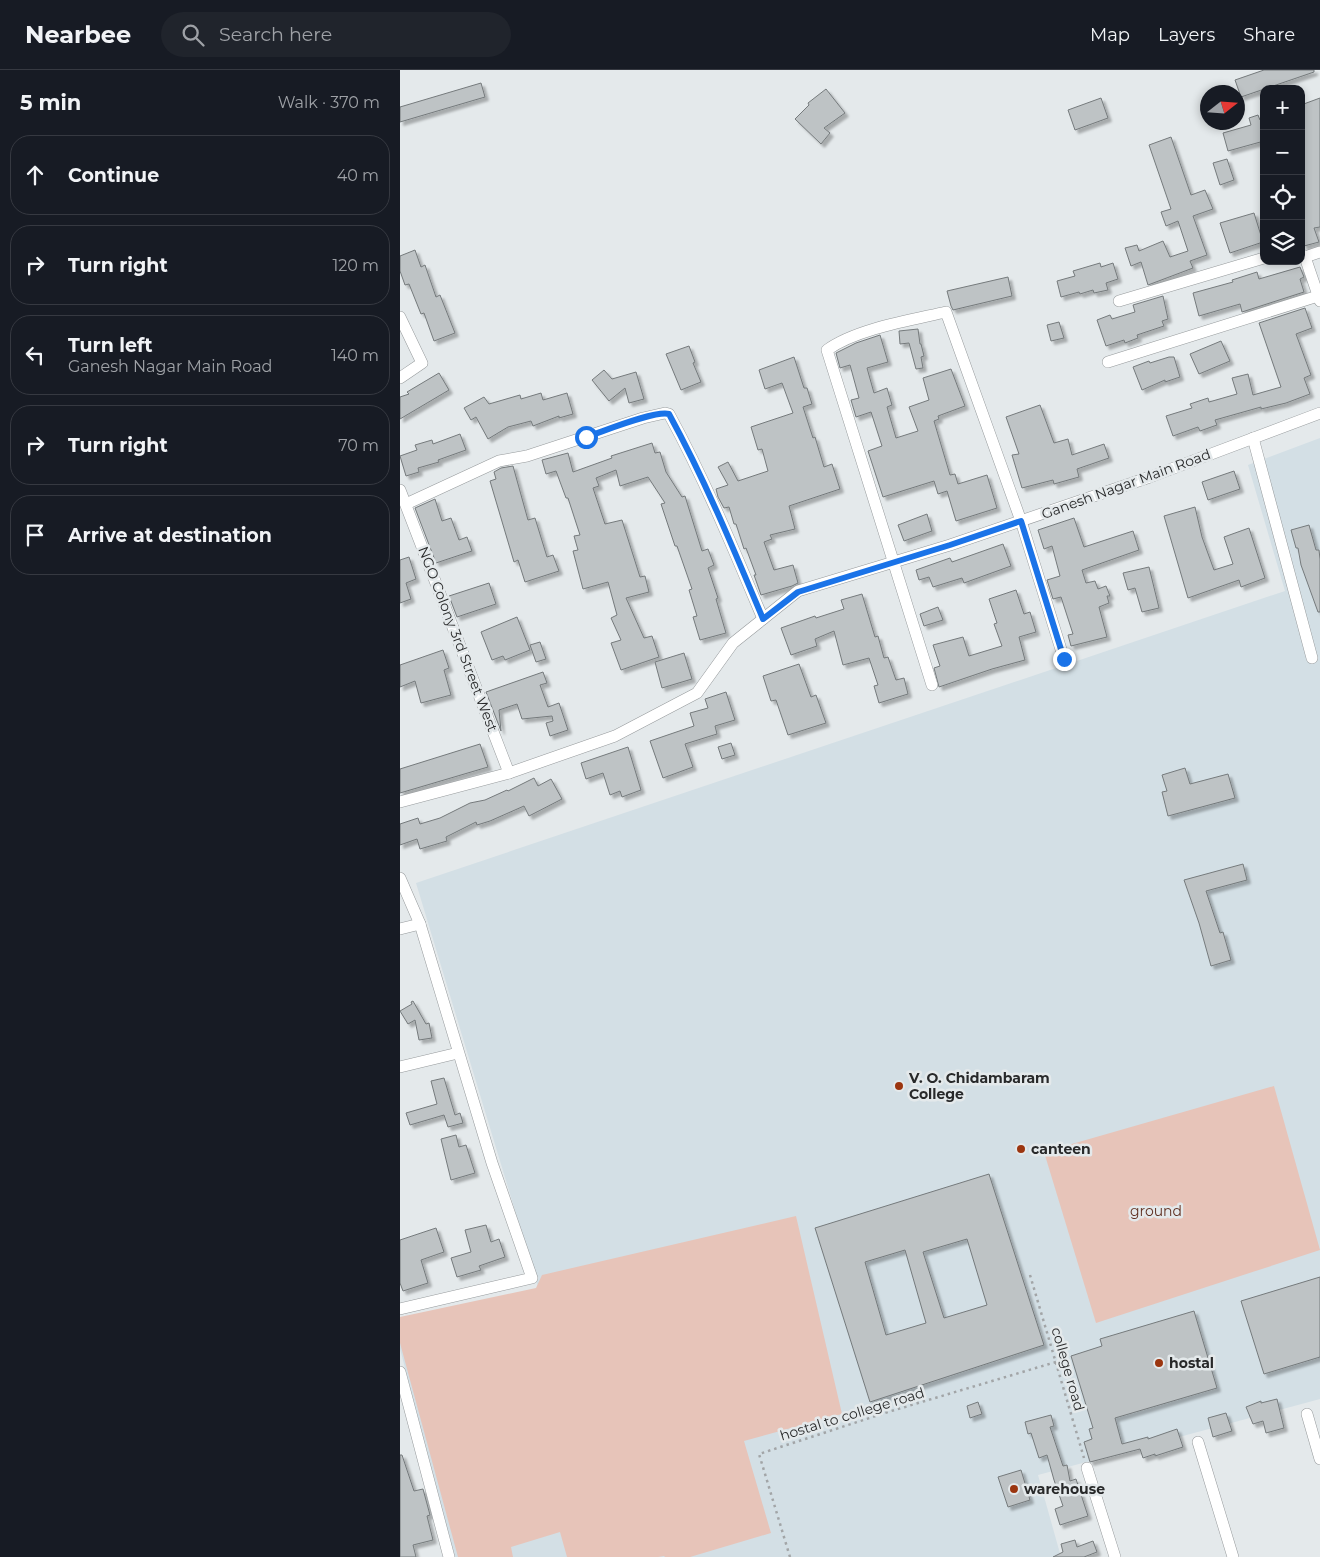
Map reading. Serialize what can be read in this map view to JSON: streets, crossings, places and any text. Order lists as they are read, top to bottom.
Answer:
{
  "streets": {
    "street": ["Ganesh Nagar Main Road", "NGO Colony 3rd Street West"],
    "path": ["college road", "hostal to college road"]
  },
  "crossings": [
    ["Ganesh Nagar Main Road", "NGO Colony 3rd Street West"],
    ["college road", "hostal to college road"]
  ],
  "parks": ["ground"],
  "places": [
    "V. O. Chidambaram College",
    "canteen",
    "hostal",
    "warehouse"
  ],
  "north": "right",
  "page": {
    "header": "Nearbee",
    "search": "Search here",
    "nav": ["Map", "Layers", "Share"],
    "heading": ["5 min", "Walk · 370 m"],
    "map_buttons": ["+", "−"],
    "list": [
      ["Continue", "40 m"],
      ["Turn right", "120 m"],
      ["Turn left", "Ganesh Nagar Main Road", "140 m"],
      ["Turn right", "70 m"],
      "Arrive at destination"
    ]
  }
}
